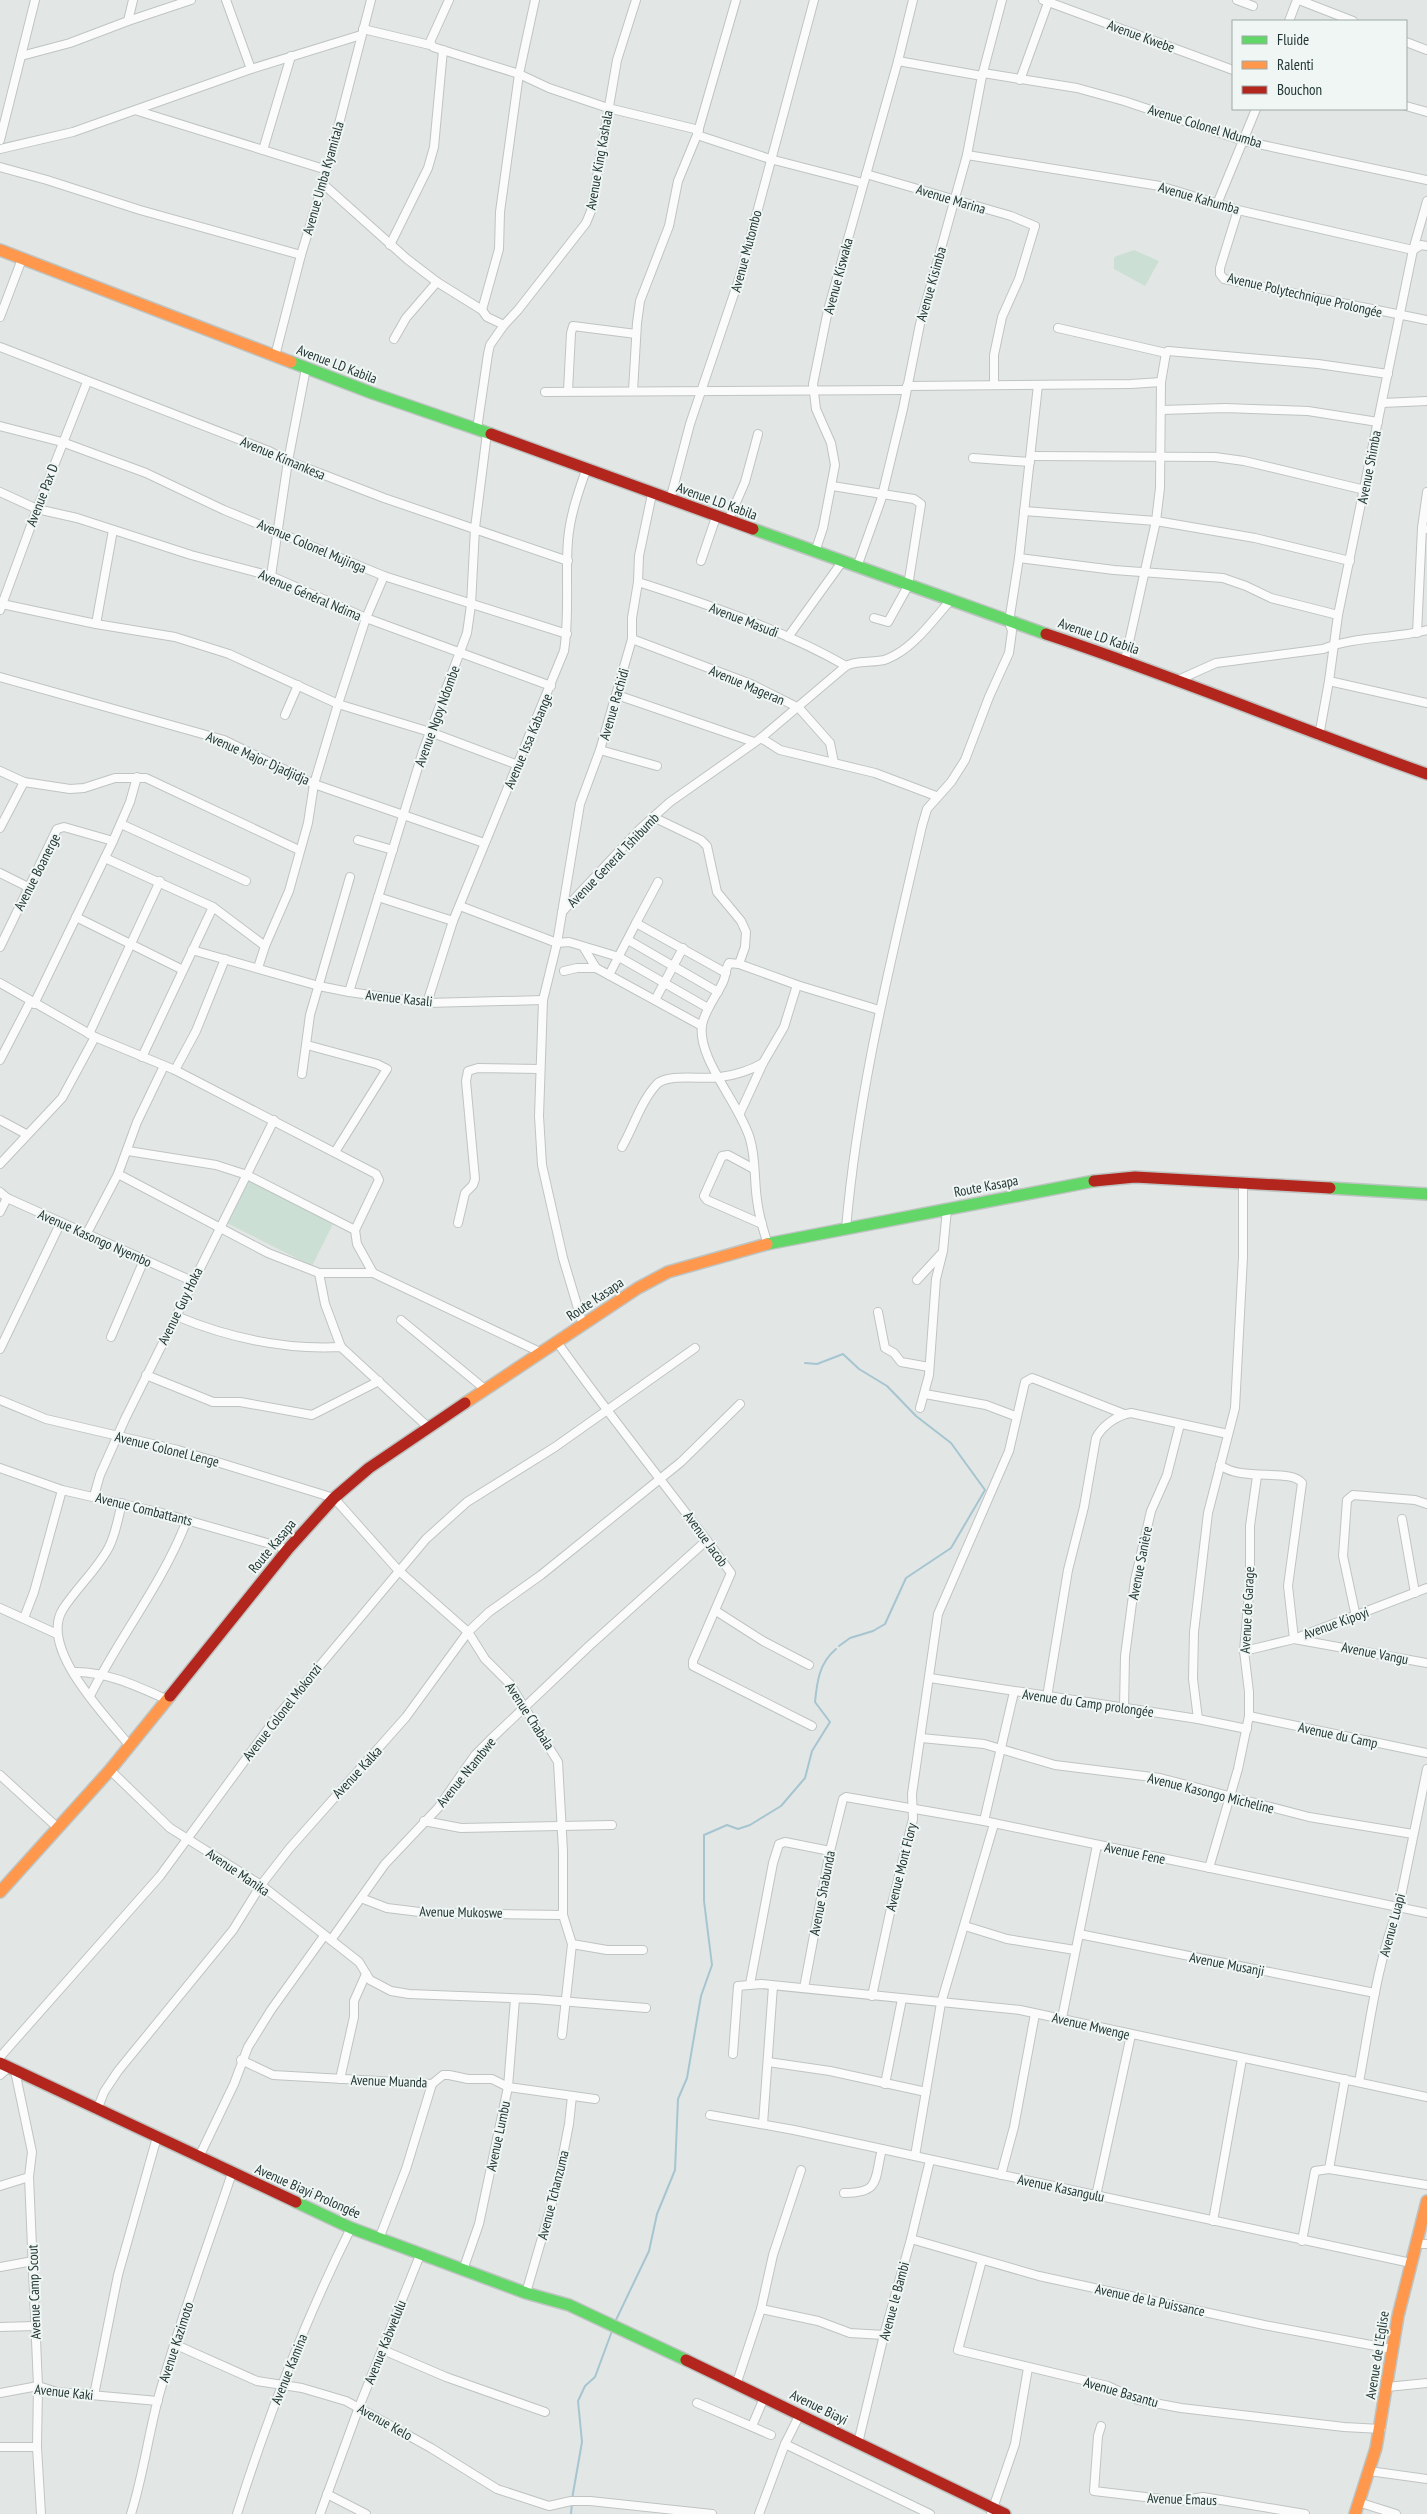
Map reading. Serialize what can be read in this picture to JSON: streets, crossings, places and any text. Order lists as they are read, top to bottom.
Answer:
{
  "streets": {
    "street": [
      "Avenue Kwebe",
      "Avenue Colonel Ndumba",
      "Avenue King Kashala",
      "Avenue Umba Kyamitala",
      "Avenue Kahumba",
      "Avenue Marina",
      "Avenue Mutombo",
      "Avenue Kiswaka",
      "Avenue Kisimba",
      "Avenue Polytechnique Prolongée",
      "Avenue LD Kabila",
      "Avenue Kimankesa",
      "Avenue Shimba",
      "Avenue Pax D",
      "Avenue Colonel Mujinga",
      "Avenue Général Ndima",
      "Avenue Masudi",
      "Avenue Mageran",
      "Avenue Rachidi",
      "Avenue Ngoy Ndombe",
      "Avenue Issa Kabange",
      "Avenue Major Djadjidja",
      "Avenue General Tshibumb",
      "Avenue Boanerge",
      "Avenue Kasali",
      "Route Kasapa",
      "Avenue Kasongo Nyembo",
      "Avenue Guy Hoka",
      "Avenue Colonel Lenge",
      "Avenue Combattants",
      "Avenue Jacob",
      "Avenue Sanière",
      "Avenue de Garage",
      "Avenue Kipoyi",
      "Avenue Vangu",
      "Avenue du Camp prolongée",
      "Avenue Colonel Mokonzi",
      "Avenue Chabala",
      "Avenue du Camp",
      "Avenue Kalka",
      "Avenue Ntambwe",
      "Avenue Kasongo Micheline",
      "Avenue Fene",
      "Avenue Mont Flory",
      "Avenue Manika",
      "Avenue Shabunda",
      "Avenue Mukoswe",
      "Avenue Luapi",
      "Avenue Musanji",
      "Avenue Mwenge",
      "Avenue Muanda",
      "Avenue Lumbu",
      "Avenue Kasangulu",
      "Avenue Biayi Prolongée",
      "Avenue Tchanzuma",
      "Avenue Camp Scout",
      "Avenue de la Puissance",
      "Avenue le Bambi",
      "Avenue Kazimoto",
      "Avenue Kabwelulu",
      "Avenue de L'Eglise",
      "Avenue Kamina",
      "Avenue Kaki",
      "Avenue Basantu",
      "Avenue Biayi",
      "Avenue Kelo",
      "Avenue Emaus"
    ]
  },
  "crossings": [
    ["Avenue Colonel Ndumba", "Avenue Kiswaka"],
    ["Avenue Colonel Ndumba", "Avenue Kisimba"],
    ["Avenue King Kashala", "Avenue LD Kabila"],
    ["Avenue King Kashala", "Avenue Ngoy Ndombe"],
    ["Avenue Umba Kyamitala", "Avenue LD Kabila"],
    ["Avenue Kahumba", "Avenue Kisimba"],
    ["Avenue Kahumba", "Avenue Polytechnique Prolongée"],
    ["Avenue Kahumba", "Avenue Shimba"],
    ["Avenue Marina", "Avenue Kiswaka"],
    ["Avenue Marina", "Avenue Kisimba"],
    ["Avenue Mutombo", "Avenue LD Kabila"],
    ["Avenue Kiswaka", "Avenue LD Kabila"],
    ["Avenue Kisimba", "Avenue LD Kabila"],
    ["Avenue Polytechnique Prolongée", "Avenue Shimba"],
    ["Avenue LD Kabila", "Avenue Shimba"],
    ["Avenue LD Kabila", "Avenue Rachidi"],
    ["Avenue LD Kabila", "Avenue Ngoy Ndombe"],
    ["Avenue LD Kabila", "Avenue Issa Kabange"],
    ["Avenue Kimankesa", "Avenue Pax D"],
    ["Avenue Kimankesa", "Avenue Ngoy Ndombe"],
    ["Avenue Kimankesa", "Avenue Issa Kabange"],
    ["Avenue Pax D", "Avenue Colonel Mujinga"],
    ["Avenue Pax D", "Avenue Général Ndima"],
    ["Avenue Colonel Mujinga", "Avenue Ngoy Ndombe"],
    ["Avenue Colonel Mujinga", "Avenue Issa Kabange"],
    ["Avenue Général Ndima", "Avenue Ngoy Ndombe"],
    ["Avenue Général Ndima", "Avenue Issa Kabange"],
    ["Avenue Masudi", "Avenue Rachidi"],
    ["Avenue Masudi", "Avenue General Tshibumb"],
    ["Avenue Mageran", "Avenue Rachidi"],
    ["Avenue Mageran", "Avenue General Tshibumb"],
    ["Avenue Rachidi", "Avenue General Tshibumb"],
    ["Avenue Ngoy Ndombe", "Avenue Major Djadjidja"],
    ["Avenue Ngoy Ndombe", "Avenue Kasali"],
    ["Avenue Issa Kabange", "Avenue Major Djadjidja"],
    ["Avenue Issa Kabange", "Avenue Kasali"],
    ["Avenue General Tshibumb", "Avenue Kasali"],
    ["Avenue General Tshibumb", "Route Kasapa"],
    ["Route Kasapa", "Avenue Colonel Lenge"],
    ["Route Kasapa", "Avenue Combattants"],
    ["Route Kasapa", "Avenue Jacob"],
    ["Route Kasapa", "Avenue Chabala"],
    ["Route Kasapa", "Avenue Manika"],
    ["Avenue Kasongo Nyembo", "Avenue Guy Hoka"],
    ["Avenue Guy Hoka", "Avenue Colonel Lenge"],
    ["Avenue Guy Hoka", "Avenue Combattants"],
    ["Avenue Colonel Lenge", "Avenue Chabala"],
    ["Avenue Jacob", "Avenue Colonel Mokonzi"],
    ["Avenue Jacob", "Avenue Kalka"],
    ["Avenue Jacob", "Avenue Ntambwe"],
    ["Avenue Sanière", "Avenue du Camp prolongée"],
    ["Avenue de Garage", "Avenue Kipoyi"],
    ["Avenue de Garage", "Avenue du Camp prolongée"],
    ["Avenue de Garage", "Avenue du Camp"],
    ["Avenue de Garage", "Avenue Kasongo Micheline"],
    ["Avenue de Garage", "Avenue Fene"],
    ["Avenue Kipoyi", "Avenue Vangu"],
    ["Avenue du Camp prolongée", "Avenue Mont Flory"],
    ["Avenue Colonel Mokonzi", "Avenue Chabala"],
    ["Avenue Colonel Mokonzi", "Avenue Manika"],
    ["Avenue Chabala", "Avenue Kalka"],
    ["Avenue Chabala", "Avenue Ntambwe"],
    ["Avenue Chabala", "Avenue Manika"],
    ["Avenue Chabala", "Avenue Mukoswe"],
    ["Avenue Kalka", "Avenue Manika"],
    ["Avenue Kalka", "Avenue Biayi Prolongée"],
    ["Avenue Ntambwe", "Avenue Manika"],
    ["Avenue Ntambwe", "Avenue Mukoswe"],
    ["Avenue Ntambwe", "Avenue Muanda"],
    ["Avenue Ntambwe", "Avenue Biayi Prolongée"],
    ["Avenue Kasongo Micheline", "Avenue Mont Flory"],
    ["Avenue Kasongo Micheline", "Avenue Luapi"],
    ["Avenue Fene", "Avenue Mont Flory"],
    ["Avenue Fene", "Avenue Shabunda"],
    ["Avenue Fene", "Avenue Luapi"],
    ["Avenue Mont Flory", "Avenue Mwenge"],
    ["Avenue Manika", "Avenue Lumbu"],
    ["Avenue Shabunda", "Avenue Mwenge"],
    ["Avenue Luapi", "Avenue Musanji"],
    ["Avenue Luapi", "Avenue Mwenge"],
    ["Avenue Muanda", "Avenue Lumbu"],
    ["Avenue Muanda", "Avenue Tchanzuma"],
    ["Avenue Lumbu", "Avenue Biayi Prolongée"],
    ["Avenue Kasangulu", "Avenue le Bambi"],
    ["Avenue Kasangulu", "Avenue de L'Eglise"],
    ["Avenue Biayi Prolongée", "Avenue Tchanzuma"],
    ["Avenue Biayi Prolongée", "Avenue Camp Scout"],
    ["Avenue Biayi Prolongée", "Avenue Kazimoto"],
    ["Avenue Biayi Prolongée", "Avenue Kabwelulu"],
    ["Avenue Biayi Prolongée", "Avenue Kamina"],
    ["Avenue Biayi Prolongée", "Avenue Biayi"],
    ["Avenue Camp Scout", "Avenue Kaki"],
    ["Avenue de la Puissance", "Avenue le Bambi"],
    ["Avenue de la Puissance", "Avenue de L'Eglise"],
    ["Avenue de la Puissance", "Avenue Basantu"],
    ["Avenue le Bambi", "Avenue Biayi"],
    ["Avenue Kazimoto", "Avenue Kaki"],
    ["Avenue Kazimoto", "Avenue Kelo"],
    ["Avenue Kabwelulu", "Avenue Kelo"],
    ["Avenue de L'Eglise", "Avenue Basantu"],
    ["Avenue Kamina", "Avenue Kelo"]
  ],
  "legend": ["Fluide", "Ralenti", "Bouchon"]
}
